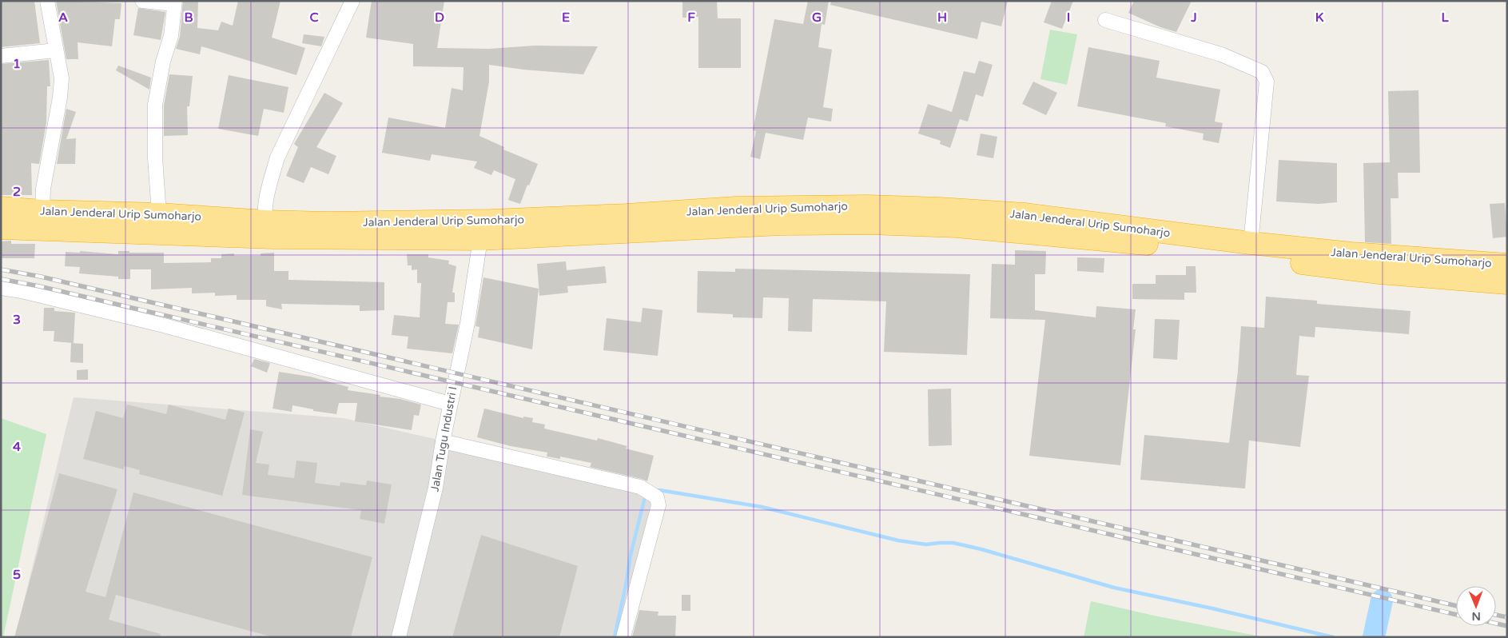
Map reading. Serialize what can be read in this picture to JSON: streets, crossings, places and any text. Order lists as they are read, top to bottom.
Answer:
{
  "streets": {
    "highway": ["Jalan Jenderal Urip Sumoharjo"],
    "street": ["Jalan Tugu Industri I"]
  },
  "crossings": [
    ["Jalan Jenderal Urip Sumoharjo", "Jalan Tugu Industri I"]
  ],
  "north": "bottom",
  "grid": {
    "columns": [
      "A",
      "B",
      "C",
      "D",
      "E",
      "F",
      "G",
      "H",
      "I",
      "J",
      "K",
      "L"
    ],
    "rows": [
      "1",
      "2",
      "3",
      "4",
      "5"
    ]
  }
}
